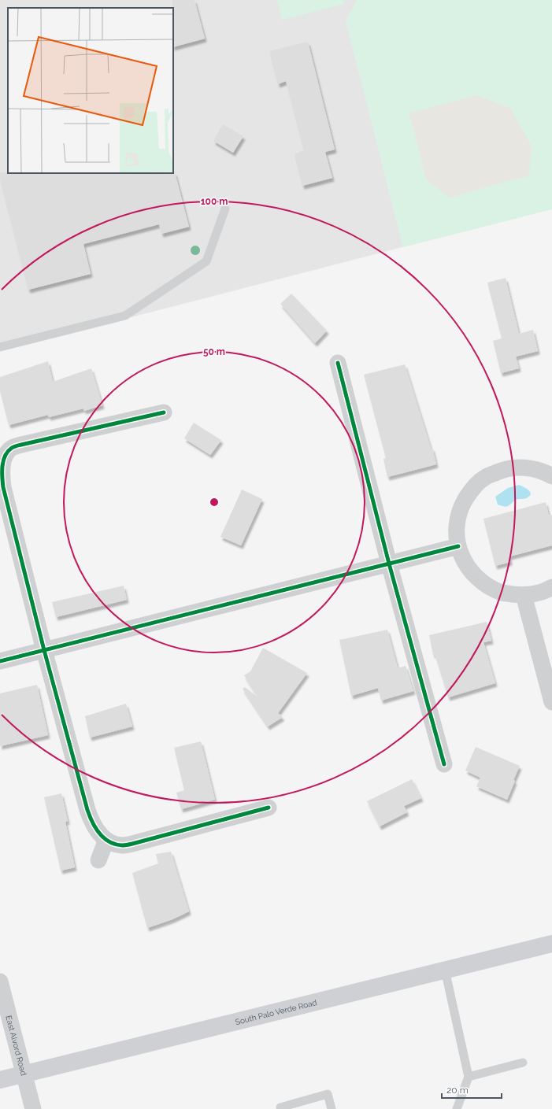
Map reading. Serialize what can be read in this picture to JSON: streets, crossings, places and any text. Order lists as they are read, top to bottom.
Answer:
{
  "streets": {
    "main road": ["South Palo Verde Road"],
    "street": ["East Alvord Road"]
  },
  "crossings": [
    ["South Palo Verde Road", "East Alvord Road"]
  ],
  "scale_bar": "20 m",
  "rings": ["100 m", "50 m"]
}
